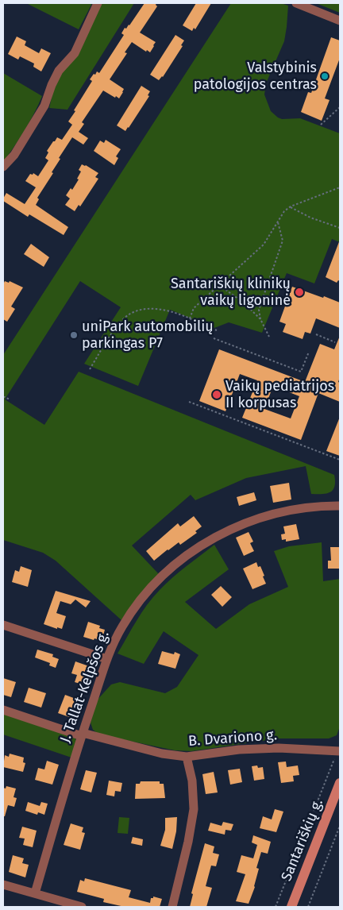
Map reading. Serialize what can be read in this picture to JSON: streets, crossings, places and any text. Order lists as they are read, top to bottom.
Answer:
{
  "streets": {
    "main road": ["Santariškių g."],
    "street": ["J. Tallat-Kelpšos g.", "B. Dvariono g."]
  },
  "crossings": [
    ["J. Tallat-Kelpšos g.", "B. Dvariono g."]
  ],
  "places": [
    "Valstybinis patologijos centras",
    "Santariškių klinikų vaikų ligoninė",
    "uniPark automobilių parkingas P7",
    "Vaikų pediatrijos II korpusas"
  ]
}
